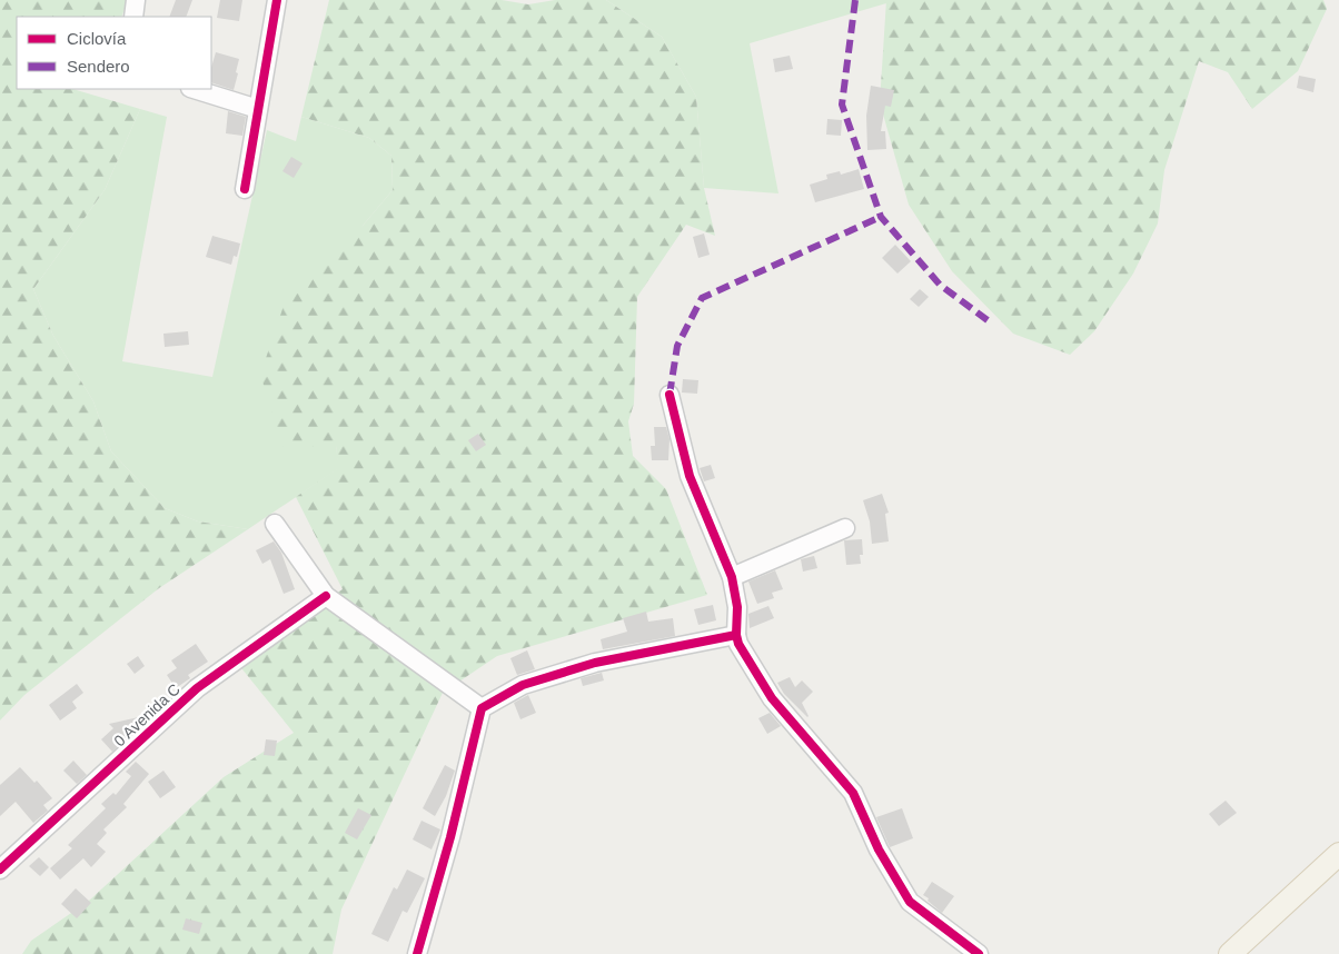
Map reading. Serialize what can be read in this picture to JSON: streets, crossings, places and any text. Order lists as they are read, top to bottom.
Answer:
{
  "streets": {
    "street": ["0 Avenida C"]
  },
  "legend": ["Ciclovía", "Sendero"]
}
